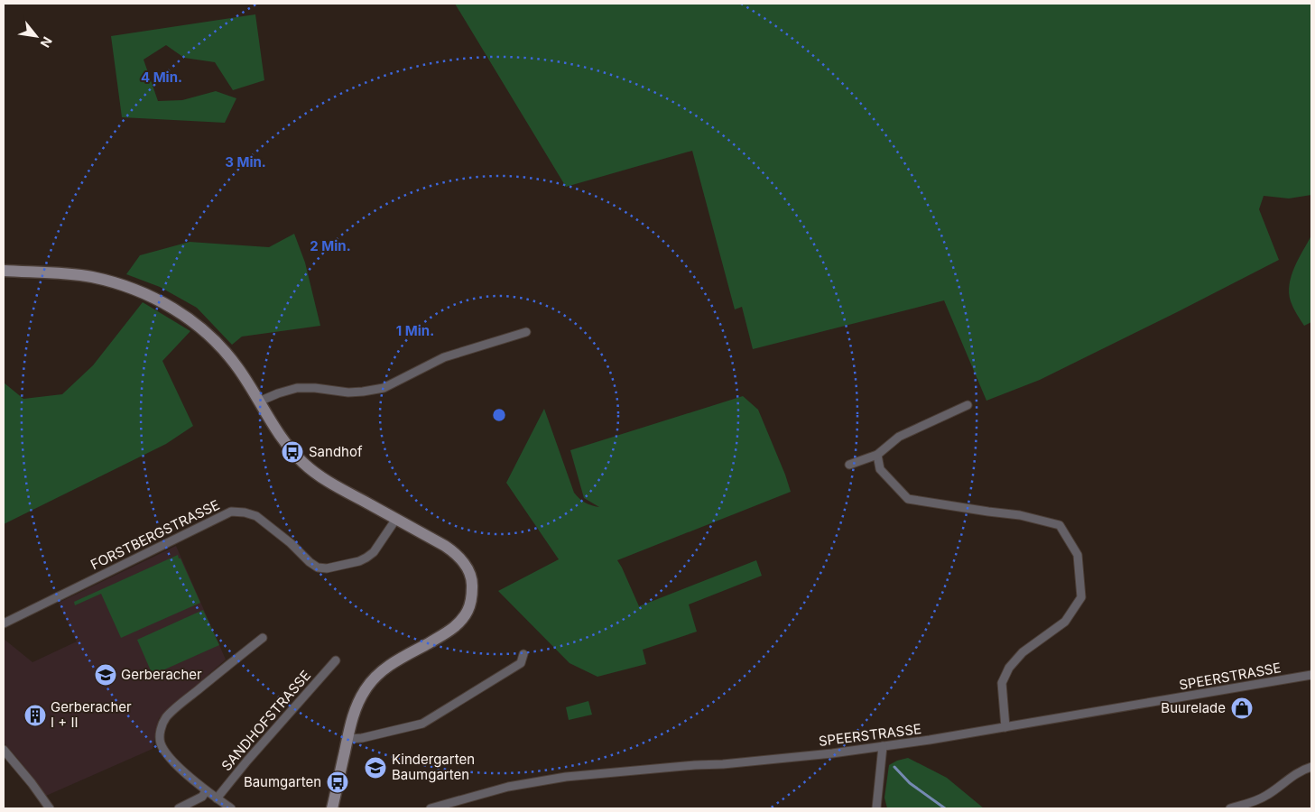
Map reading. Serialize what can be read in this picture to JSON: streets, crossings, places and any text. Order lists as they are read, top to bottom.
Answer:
{
  "streets": {
    "street": ["FORSTBERGSTRASSE", "SPEERSTRASSE", "SANDHOFSTRASSE"]
  },
  "places": {
    "bus stop": ["Sandhof", "Baumgarten"],
    "school or university": ["Gerberacher", "Kindergarten Baumgarten"],
    "shop": ["Buurelade"],
    "building": ["Gerberacher I + II"]
  },
  "north": "bottom right",
  "rings": [
    "4 Min.",
    "3 Min.",
    "2 Min.",
    "1 Min."
  ]
}
